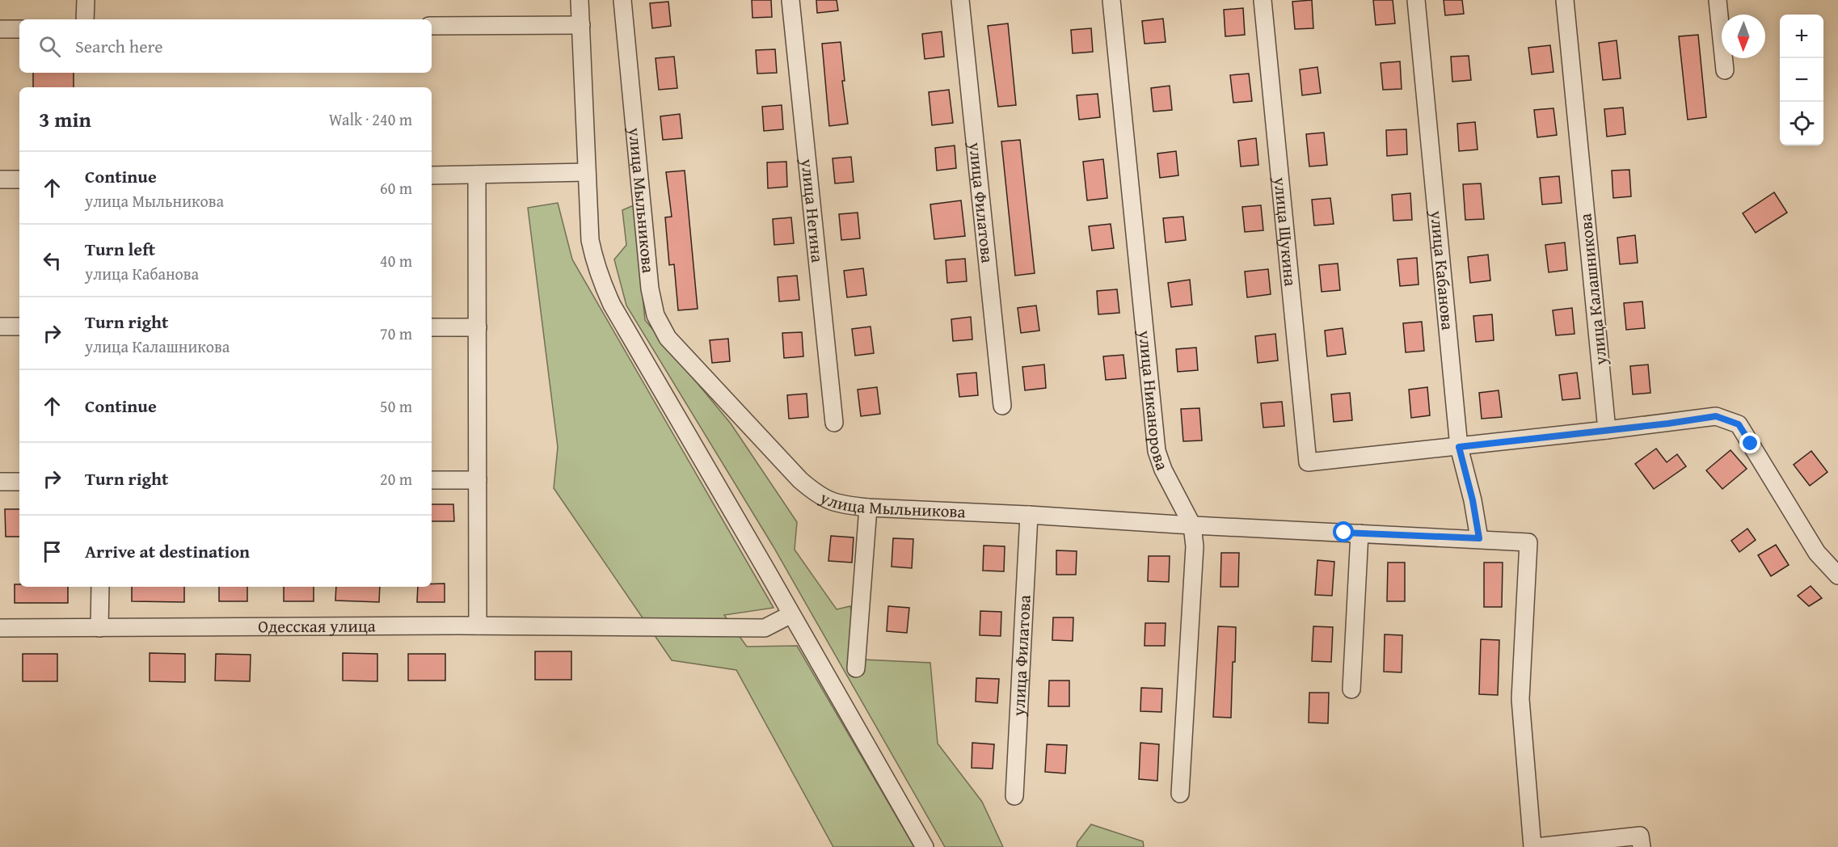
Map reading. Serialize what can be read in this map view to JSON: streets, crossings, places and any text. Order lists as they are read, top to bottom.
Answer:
{
  "streets": {
    "street": [
      "улица Мыльникова",
      "улица Филатова",
      "улица Негина",
      "улица Щукина",
      "улица Кабанова",
      "улица Калашникова",
      "улица Никанорова",
      "Одесская улица"
    ]
  },
  "crossings": [
    ["улица Мыльникова", "улица Филатова"],
    ["улица Мыльникова", "улица Кабанова"],
    ["улица Мыльникова", "улица Никанорова"],
    ["улица Щукина", "улица Кабанова"]
  ],
  "north": "bottom",
  "page": {
    "map_buttons": ["+", "−"],
    "search": "Search here",
    "heading": ["3 min", "Walk · 240 m"],
    "list": [
      ["Continue", "улица Мыльникова", "60 m"],
      ["Turn left", "улица Кабанова", "40 m"],
      ["Turn right", "улица Калашникова", "70 m"],
      ["Continue", "50 m"],
      ["Turn right", "20 m"],
      "Arrive at destination"
    ]
  }
}
